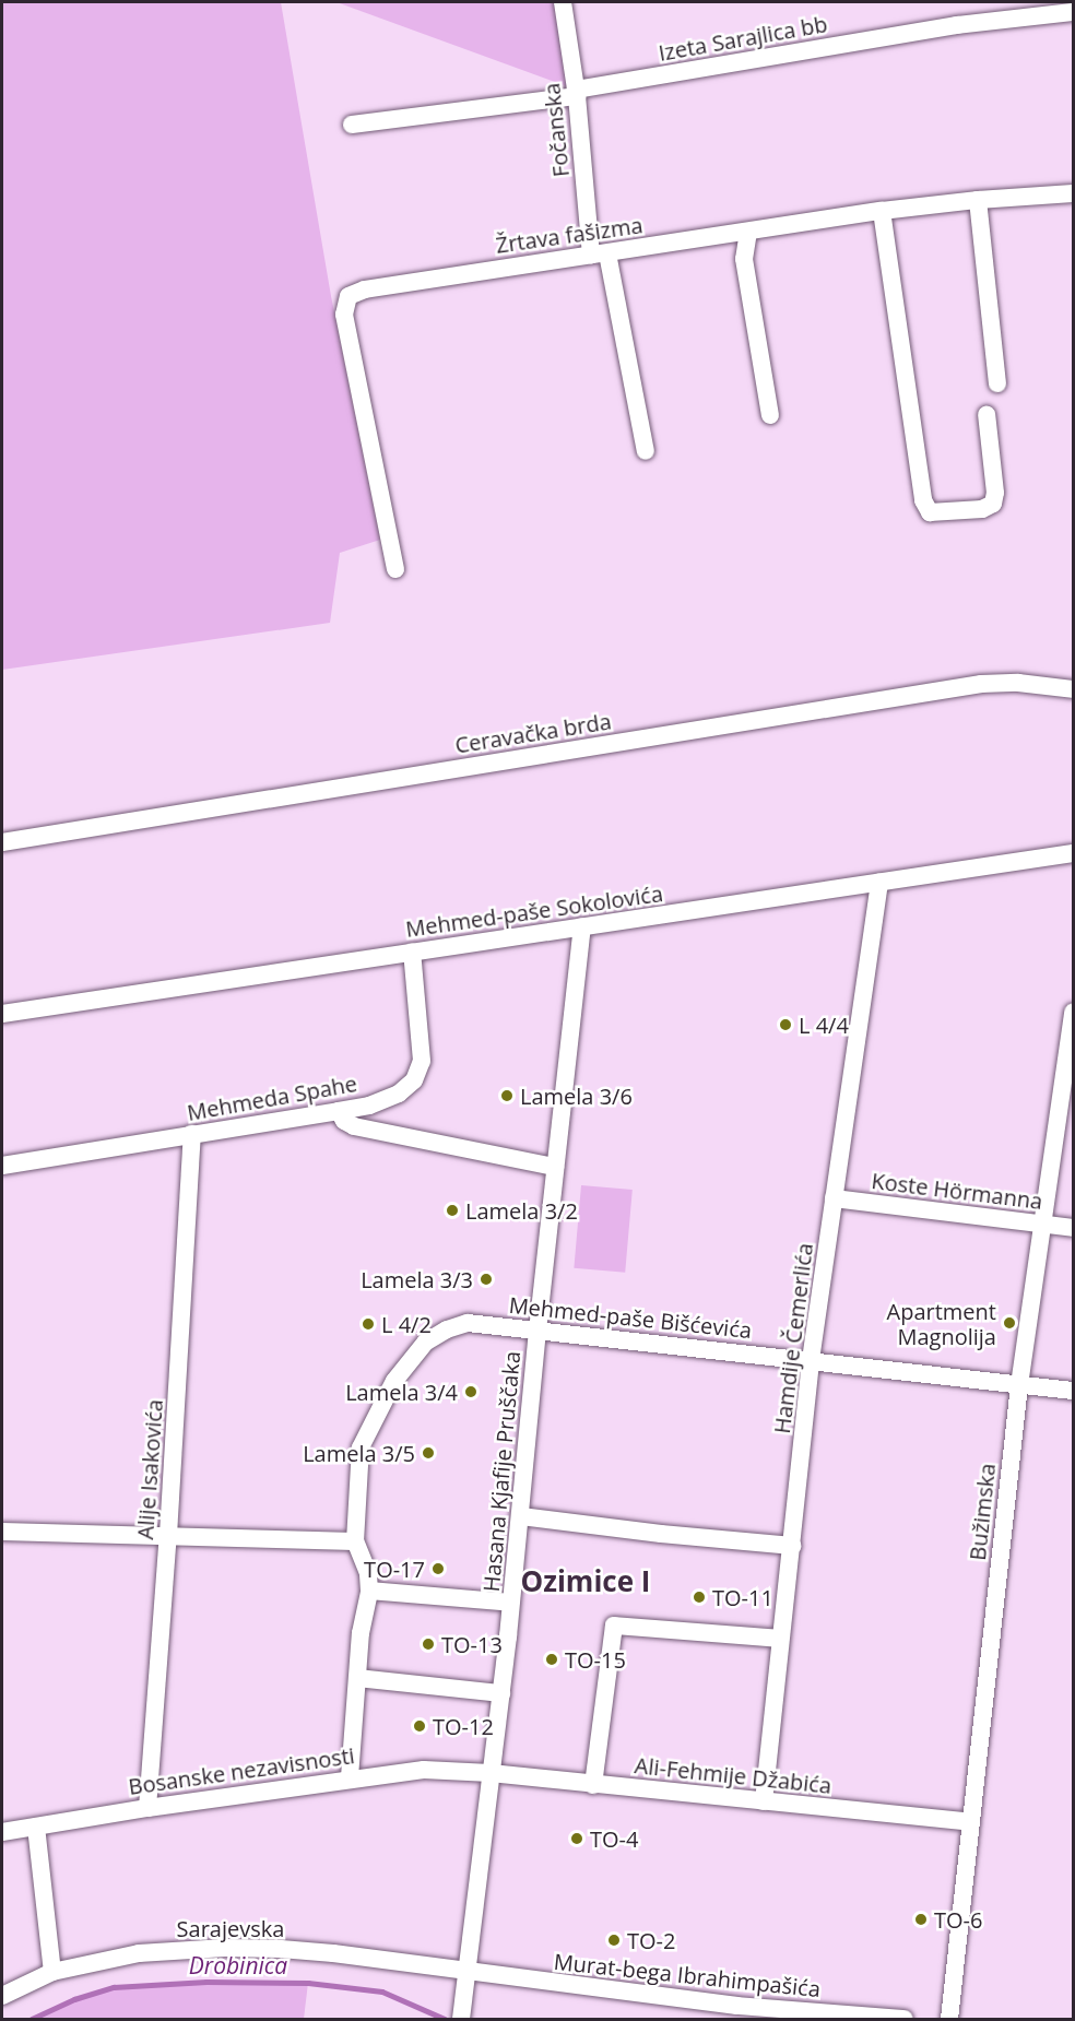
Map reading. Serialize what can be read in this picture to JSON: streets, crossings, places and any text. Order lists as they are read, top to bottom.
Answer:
{
  "streets": {
    "street": [
      "Izeta Sarajlica bb",
      "Fočanska",
      "Žrtava fašizma",
      "Ceravačka brda",
      "Mehmed-paše Sokolovića",
      "Mehmeda Spahe",
      "Koste Hörmanna",
      "Mehmed-paše Bišćevića",
      "Hamdije Čemerlića",
      "Alije Isakovića",
      "Hasana Kjafije Pruščaka",
      "Bužimska",
      "Bosanske nezavisnosti",
      "Ali-Fehmije Džabića",
      "Sarajevska",
      "Murat-bega Ibrahimpašića"
    ]
  },
  "crossings": [
    ["Izeta Sarajlica bb", "Fočanska"],
    ["Fočanska", "Žrtava fašizma"],
    ["Mehmed-paše Sokolovića", "Mehmeda Spahe"],
    ["Mehmed-paše Sokolovića", "Hamdije Čemerlića"],
    ["Mehmed-paše Sokolovića", "Hasana Kjafije Pruščaka"],
    ["Mehmeda Spahe", "Alije Isakovića"],
    ["Koste Hörmanna", "Hamdije Čemerlića"],
    ["Koste Hörmanna", "Bužimska"],
    ["Mehmed-paše Bišćevića", "Hamdije Čemerlića"],
    ["Mehmed-paše Bišćevića", "Hasana Kjafije Pruščaka"],
    ["Mehmed-paše Bišćevića", "Bužimska"],
    ["Hamdije Čemerlića", "Ali-Fehmije Džabića"],
    ["Alije Isakovića", "Bosanske nezavisnosti"],
    ["Hasana Kjafije Pruščaka", "Bosanske nezavisnosti"],
    ["Hasana Kjafije Pruščaka", "Ali-Fehmije Džabića"],
    ["Hasana Kjafije Pruščaka", "Sarajevska"],
    ["Hasana Kjafije Pruščaka", "Murat-bega Ibrahimpašića"],
    ["Bužimska", "Ali-Fehmije Džabića"],
    ["Bosanske nezavisnosti", "Ali-Fehmije Džabića"],
    ["Sarajevska", "Murat-bega Ibrahimpašića"]
  ],
  "districts": ["Ozimice I"],
  "water": ["Drobinica"],
  "places": [
    "L 4/4",
    "Lamela 3/6",
    "Lamela 3/2",
    "Lamela 3/3",
    "Apartment Magnolija",
    "L 4/2",
    "Lamela 3/4",
    "Lamela 3/5",
    "TO-17",
    "TO-11",
    "TO-13",
    "TO-15",
    "TO-12",
    "TO-4",
    "TO-6",
    "TO-2"
  ]
}
